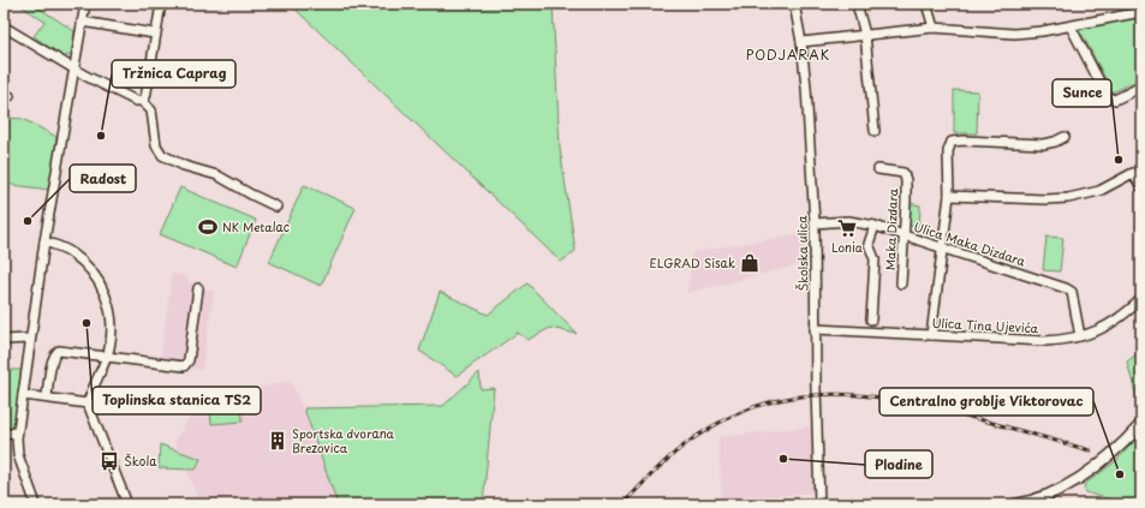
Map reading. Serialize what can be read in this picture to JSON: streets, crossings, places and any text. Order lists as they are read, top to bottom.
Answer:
{
  "streets": {
    "street": [
      "Maka Dizdara",
      "Ulica Maka Dizdara",
      "Školska ulica",
      "Ulica Tina Ujevića"
    ]
  },
  "crossings": [
    ["Maka Dizdara", "Ulica Maka Dizdara"],
    ["Ulica Maka Dizdara", "Školska ulica"],
    ["Ulica Maka Dizdara", "Ulica Tina Ujevića"],
    ["Školska ulica", "Ulica Tina Ujevića"]
  ],
  "districts": ["PODJARAK"],
  "places": {
    "other": [
      "Tržnica Caprag",
      "Sunce",
      "Radost",
      "Toplinska stanica TS2",
      "Plodine",
      "Centralno groblje Viktorovac"
    ],
    "sports": ["NK Metalac"],
    "supermarket": ["Lonia"],
    "shop": ["ELGRAD Sisak"],
    "building": ["Sportska dvorana Brezovica"],
    "bus stop": ["Škola"]
  }
}
